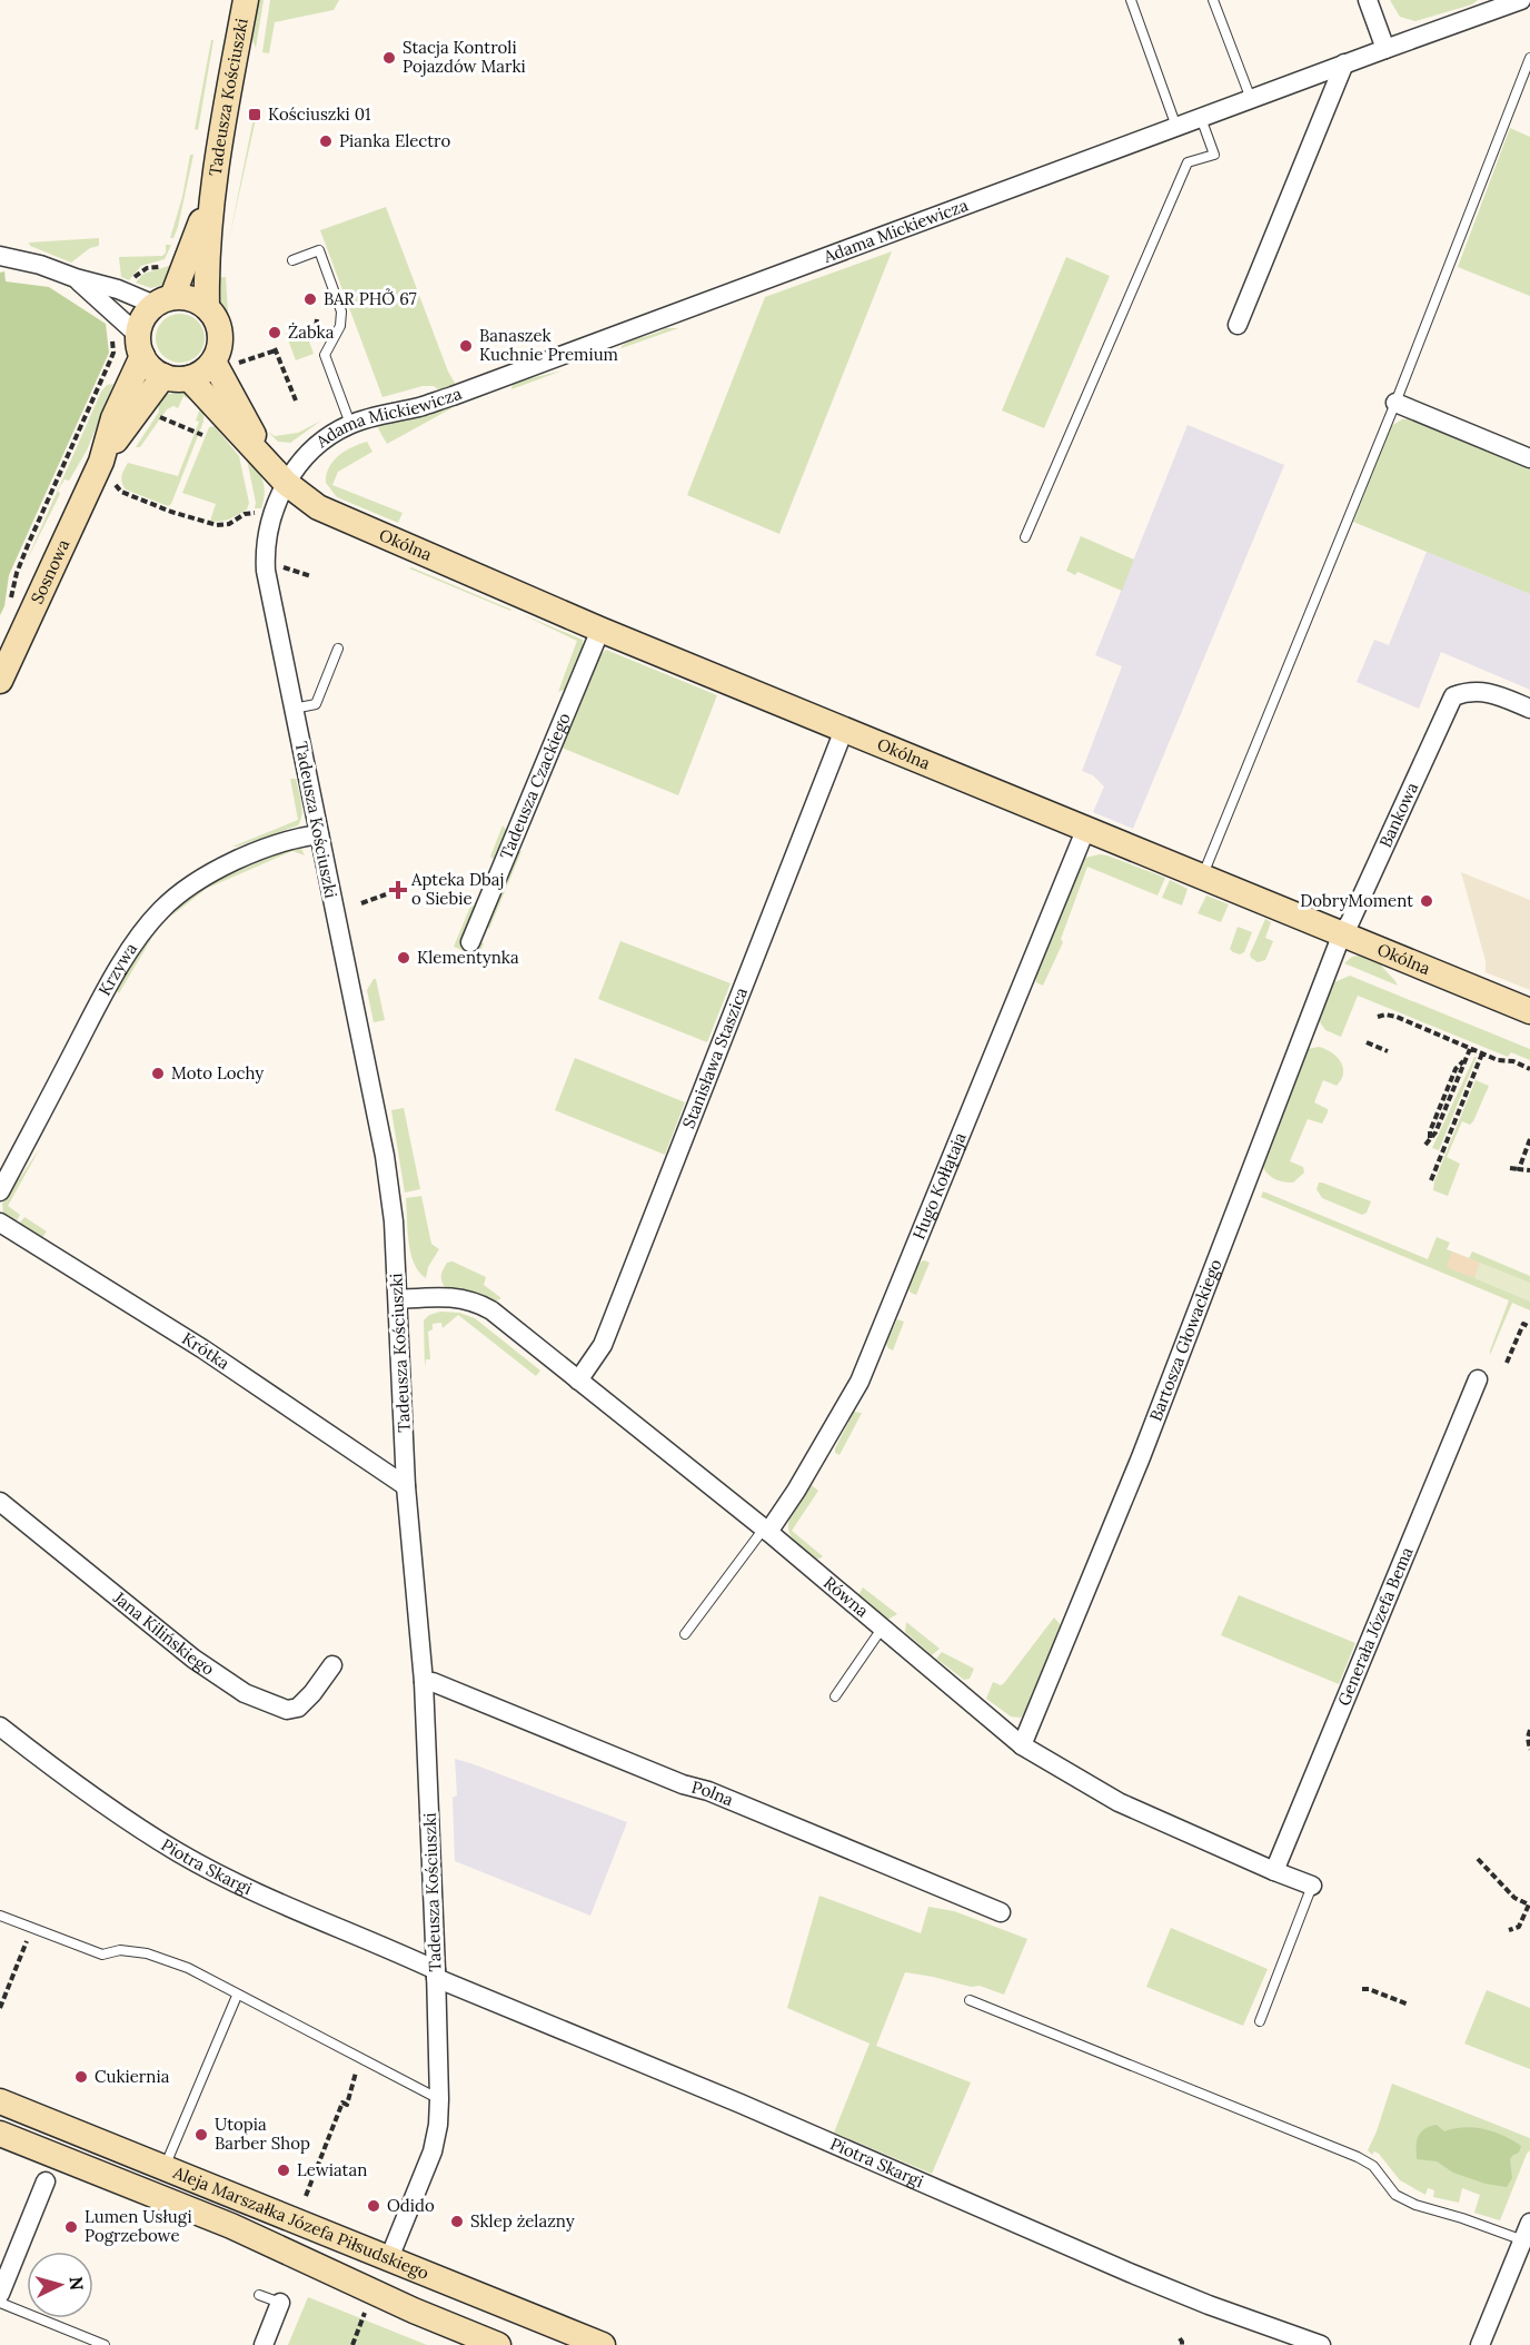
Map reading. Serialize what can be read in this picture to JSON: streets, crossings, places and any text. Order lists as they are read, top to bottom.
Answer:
{
  "streets": {
    "street": [
      "Tadeusza Kościuszki",
      "Adama Mickiewicza",
      "Okólna",
      "Sosnowa",
      "Tadeusza Czackiego",
      "Bankowa",
      "Krzywa",
      "Stanisława Staszica",
      "Hugo Kołłątaja",
      "Bartosza Głowackiego",
      "Krótka",
      "Równa",
      "Generała Józefa Bema",
      "Jana Kilińskiego",
      "Polna",
      "Piotra Skargi",
      "Aleja Marszałka Józefa Piłsudskiego"
    ]
  },
  "crossings": [
    ["Tadeusza Kościuszki", "Adama Mickiewicza"],
    ["Tadeusza Kościuszki", "Okólna"],
    ["Tadeusza Kościuszki", "Sosnowa"],
    ["Tadeusza Kościuszki", "Krzywa"],
    ["Tadeusza Kościuszki", "Krótka"],
    ["Tadeusza Kościuszki", "Równa"],
    ["Tadeusza Kościuszki", "Polna"],
    ["Tadeusza Kościuszki", "Piotra Skargi"],
    ["Tadeusza Kościuszki", "Aleja Marszałka Józefa Piłsudskiego"],
    ["Adama Mickiewicza", "Okólna"],
    ["Okólna", "Tadeusza Czackiego"],
    ["Okólna", "Bankowa"],
    ["Okólna", "Stanisława Staszica"],
    ["Okólna", "Hugo Kołłątaja"],
    ["Okólna", "Bartosza Głowackiego"],
    ["Bankowa", "Bartosza Głowackiego"],
    ["Stanisława Staszica", "Równa"],
    ["Hugo Kołłątaja", "Równa"],
    ["Bartosza Głowackiego", "Równa"],
    ["Równa", "Generała Józefa Bema"]
  ],
  "places": {
    "other": [
      "Stacja Kontroli Pojazdów Marki",
      "Pianka Electro",
      "BAR PHỞ 67",
      "Żabka",
      "Banaszek Kuchnie Premium",
      "DobryMoment",
      "Klementynka",
      "Moto Lochy",
      "Cukiernia",
      "Utopia Barber Shop",
      "Lewiatan",
      "Odido",
      "Sklep żelazny",
      "Lumen Usługi Pogrzebowe"
    ],
    "transit": ["Kościuszki 01"],
    "health": ["Apteka Dbaj o Siebie"]
  },
  "north": "right"
}
